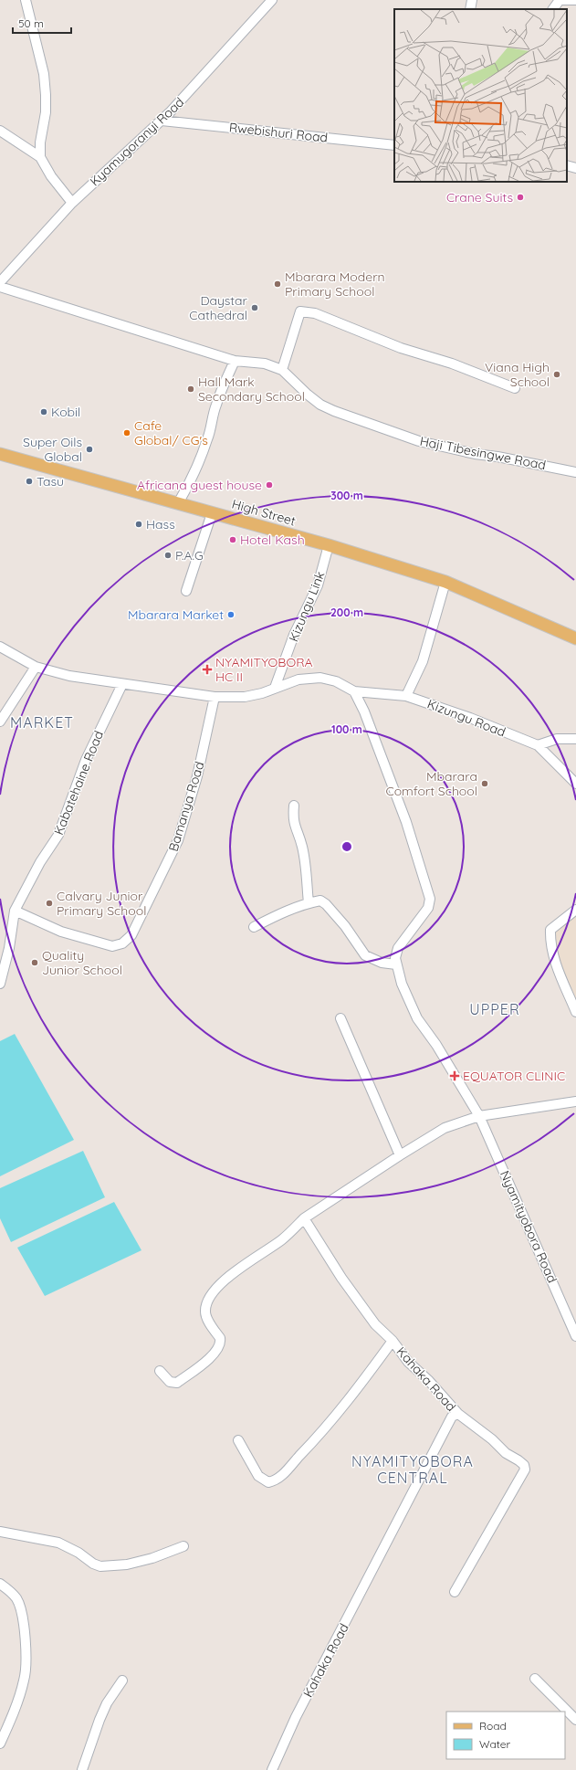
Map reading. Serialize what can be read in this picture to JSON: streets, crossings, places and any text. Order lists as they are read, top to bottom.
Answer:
{
  "streets": {
    "main road": ["High Street"],
    "street": [
      "Rwebishuri Road",
      "Kyamugoranyi Road",
      "Haji Tibesingwe Road",
      "Kizungu Link",
      "Kizungu Road",
      "Kabatehaine Road",
      "Bamanya Road",
      "Nyamityobora Road",
      "Kahaka Road"
    ]
  },
  "crossings": [
    ["Rwebishuri Road", "Kyamugoranyi Road"],
    ["High Street", "Kizungu Link"],
    ["Kabatehaine Road", "Bamanya Road"]
  ],
  "districts": ["MARKET", "UPPER", "NYAMITYOBORA CENTRAL"],
  "places": {
    "other": [
      "Crane Suits",
      "Mbarara Modern Primary School",
      "Daystar Cathedral",
      "Viana High School",
      "Hall Mark Secondary School",
      "Kobil",
      "Cafe Global/ CG's",
      "Super Oils Global",
      "Tasu",
      "Africana guest house",
      "Hass",
      "Hotel Kash",
      "P.A.G",
      "Mbarara Market",
      "Mbarara Comfort School",
      "Calvary Junior Primary School",
      "Quality Junior School"
    ],
    "health": ["NYAMITYOBORA HC II", "EQUATOR CLINIC"]
  },
  "legend": ["Road", "Water"],
  "scale_bar": "50 m",
  "rings": ["300 m", "200 m", "100 m"]
}
